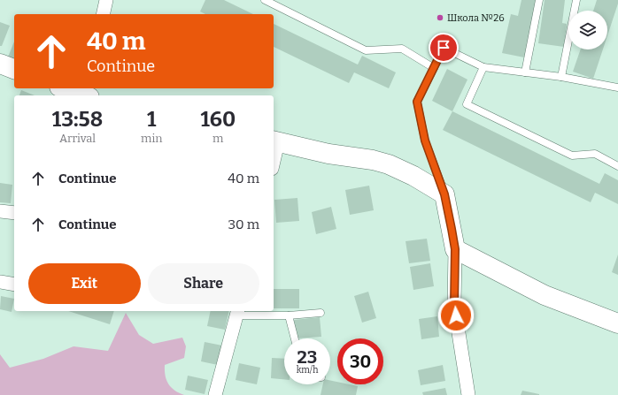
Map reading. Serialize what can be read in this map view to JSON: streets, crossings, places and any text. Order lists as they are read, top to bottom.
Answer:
{
  "places": ["Школа №26"],
  "page": {
    "turn": ["40 m", "Continue"],
    "eta": [
      "13:58",
      "Arrival",
      "1",
      "min",
      "160",
      "m"
    ],
    "list": [
      {
        "name": "Continue",
        "value": "40 m"
      },
      {
        "name": "Continue",
        "value": "30 m"
      }
    ],
    "buttons": ["Exit", "Share"],
    "speed": "23 km/h",
    "limit": "30"
  }
}
